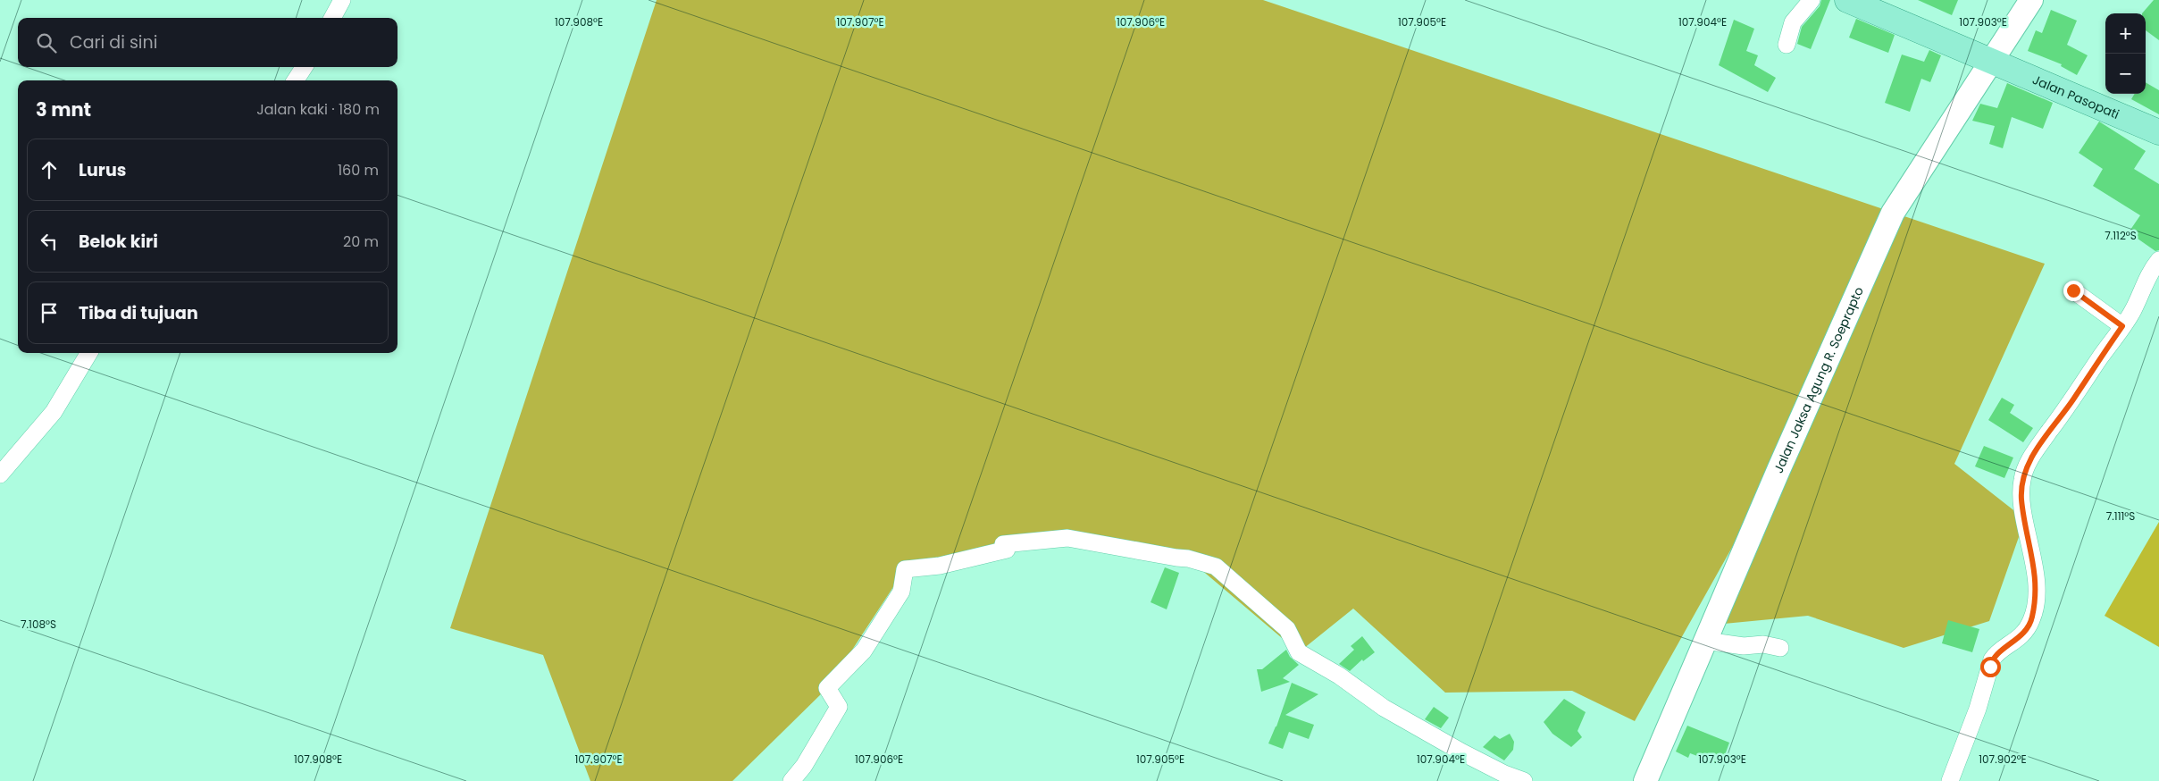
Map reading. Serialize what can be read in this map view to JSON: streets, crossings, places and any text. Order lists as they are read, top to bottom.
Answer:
{
  "streets": {
    "main road": ["Jalan Pasopati"],
    "street": ["Jalan Jaksa Agung R. Soeprapto"]
  },
  "crossings": [
    ["Jalan Pasopati", "Jalan Jaksa Agung R. Soeprapto"]
  ],
  "page": {
    "map_buttons": ["+", "−"],
    "search": "Cari di sini",
    "heading": ["3 mnt", "Jalan kaki · 180 m"],
    "list": [
      ["Lurus", "160 m"],
      ["Belok kiri", "20 m"],
      "Tiba di tujuan"
    ]
  },
  "coordinates": [
    "107.906°E",
    "107.904°E",
    "107.908°E",
    "107.907°E",
    "107.905°E",
    "107.903°E",
    "7.112°S",
    "7.111°S",
    "7.108°S",
    "107.902°E"
  ]
}
